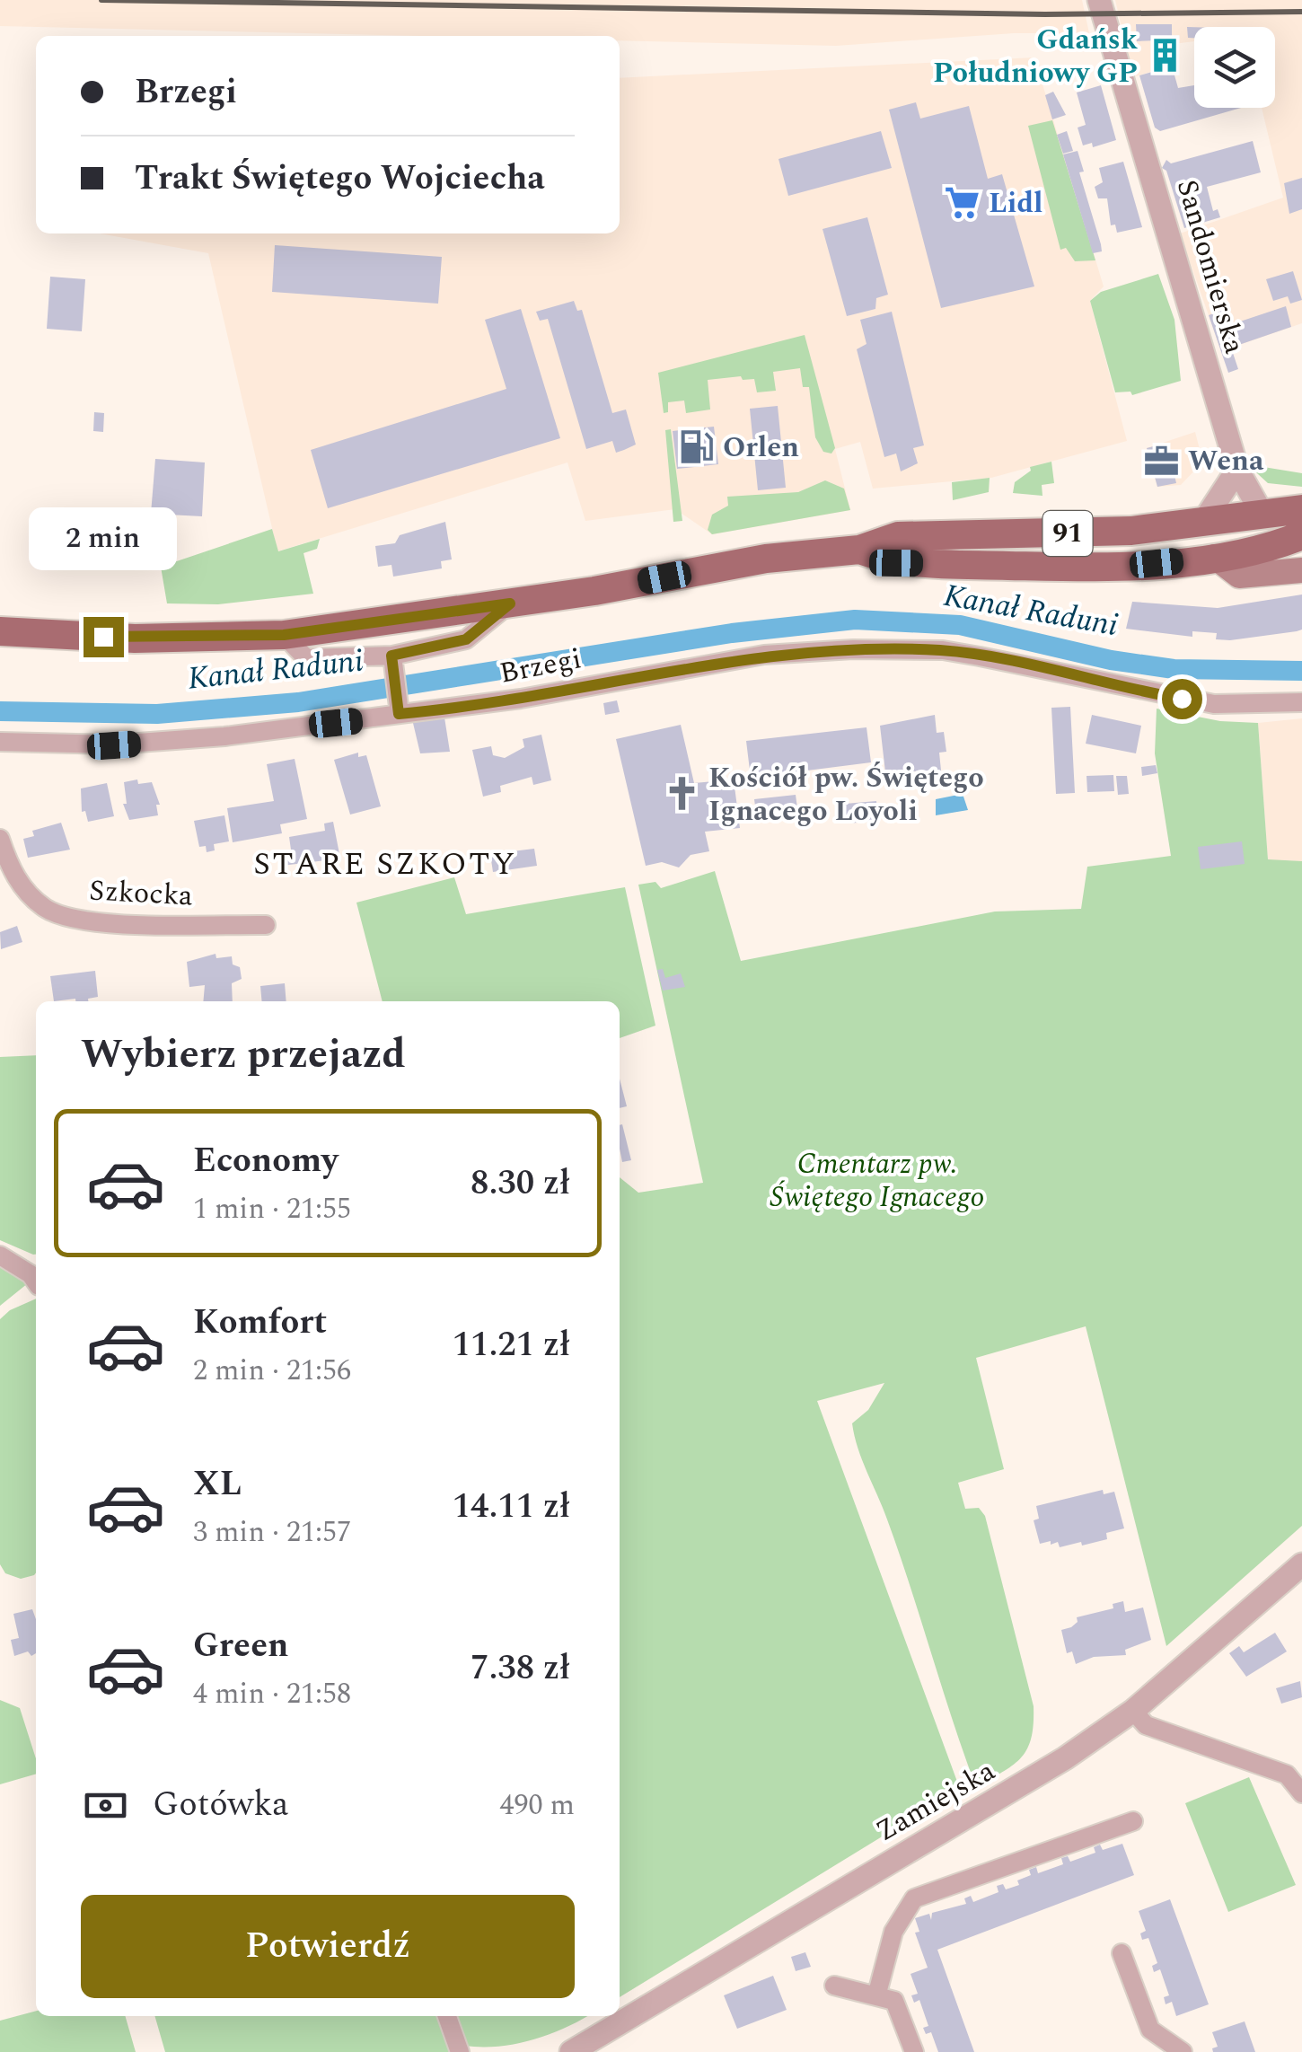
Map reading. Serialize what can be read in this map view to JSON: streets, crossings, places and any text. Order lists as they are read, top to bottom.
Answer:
{
  "streets": {
    "main road": ["Sandomierska", "91"],
    "street": ["Brzegi", "Szkocka", "Zamiejska"]
  },
  "crossings": [
    ["Sandomierska", "91"]
  ],
  "districts": ["STARE SZKOTY"],
  "water": ["Kanał Raduni"],
  "parks": ["Cmentarz pw. Świętego Ignacego"],
  "places": {
    "building": ["Gdańsk Południowy GP"],
    "supermarket": ["Lidl"],
    "fuel station": ["Orlen"],
    "office": ["Wena"],
    "church": ["Kościół pw. Świętego Ignacego Loyoli"]
  },
  "page": {
    "banner": ["Brzegi", "Trakt Świętego Wojciecha"],
    "bubble": "2 min",
    "heading": "Wybierz przejazd",
    "list": [
      {
        "name": "Economy",
        "note": "1 min · 21:55",
        "value": "8.30 zł"
      },
      {
        "name": "Komfort",
        "note": "2 min · 21:56",
        "value": "11.21 zł"
      },
      {
        "name": "XL",
        "note": "3 min · 21:57",
        "value": "14.11 zł"
      },
      {
        "name": "Green",
        "note": "4 min · 21:58",
        "value": "7.38 zł"
      }
    ],
    "pay": ["Gotówka", "490 m"],
    "buttons": "Potwierdź"
  }
}
